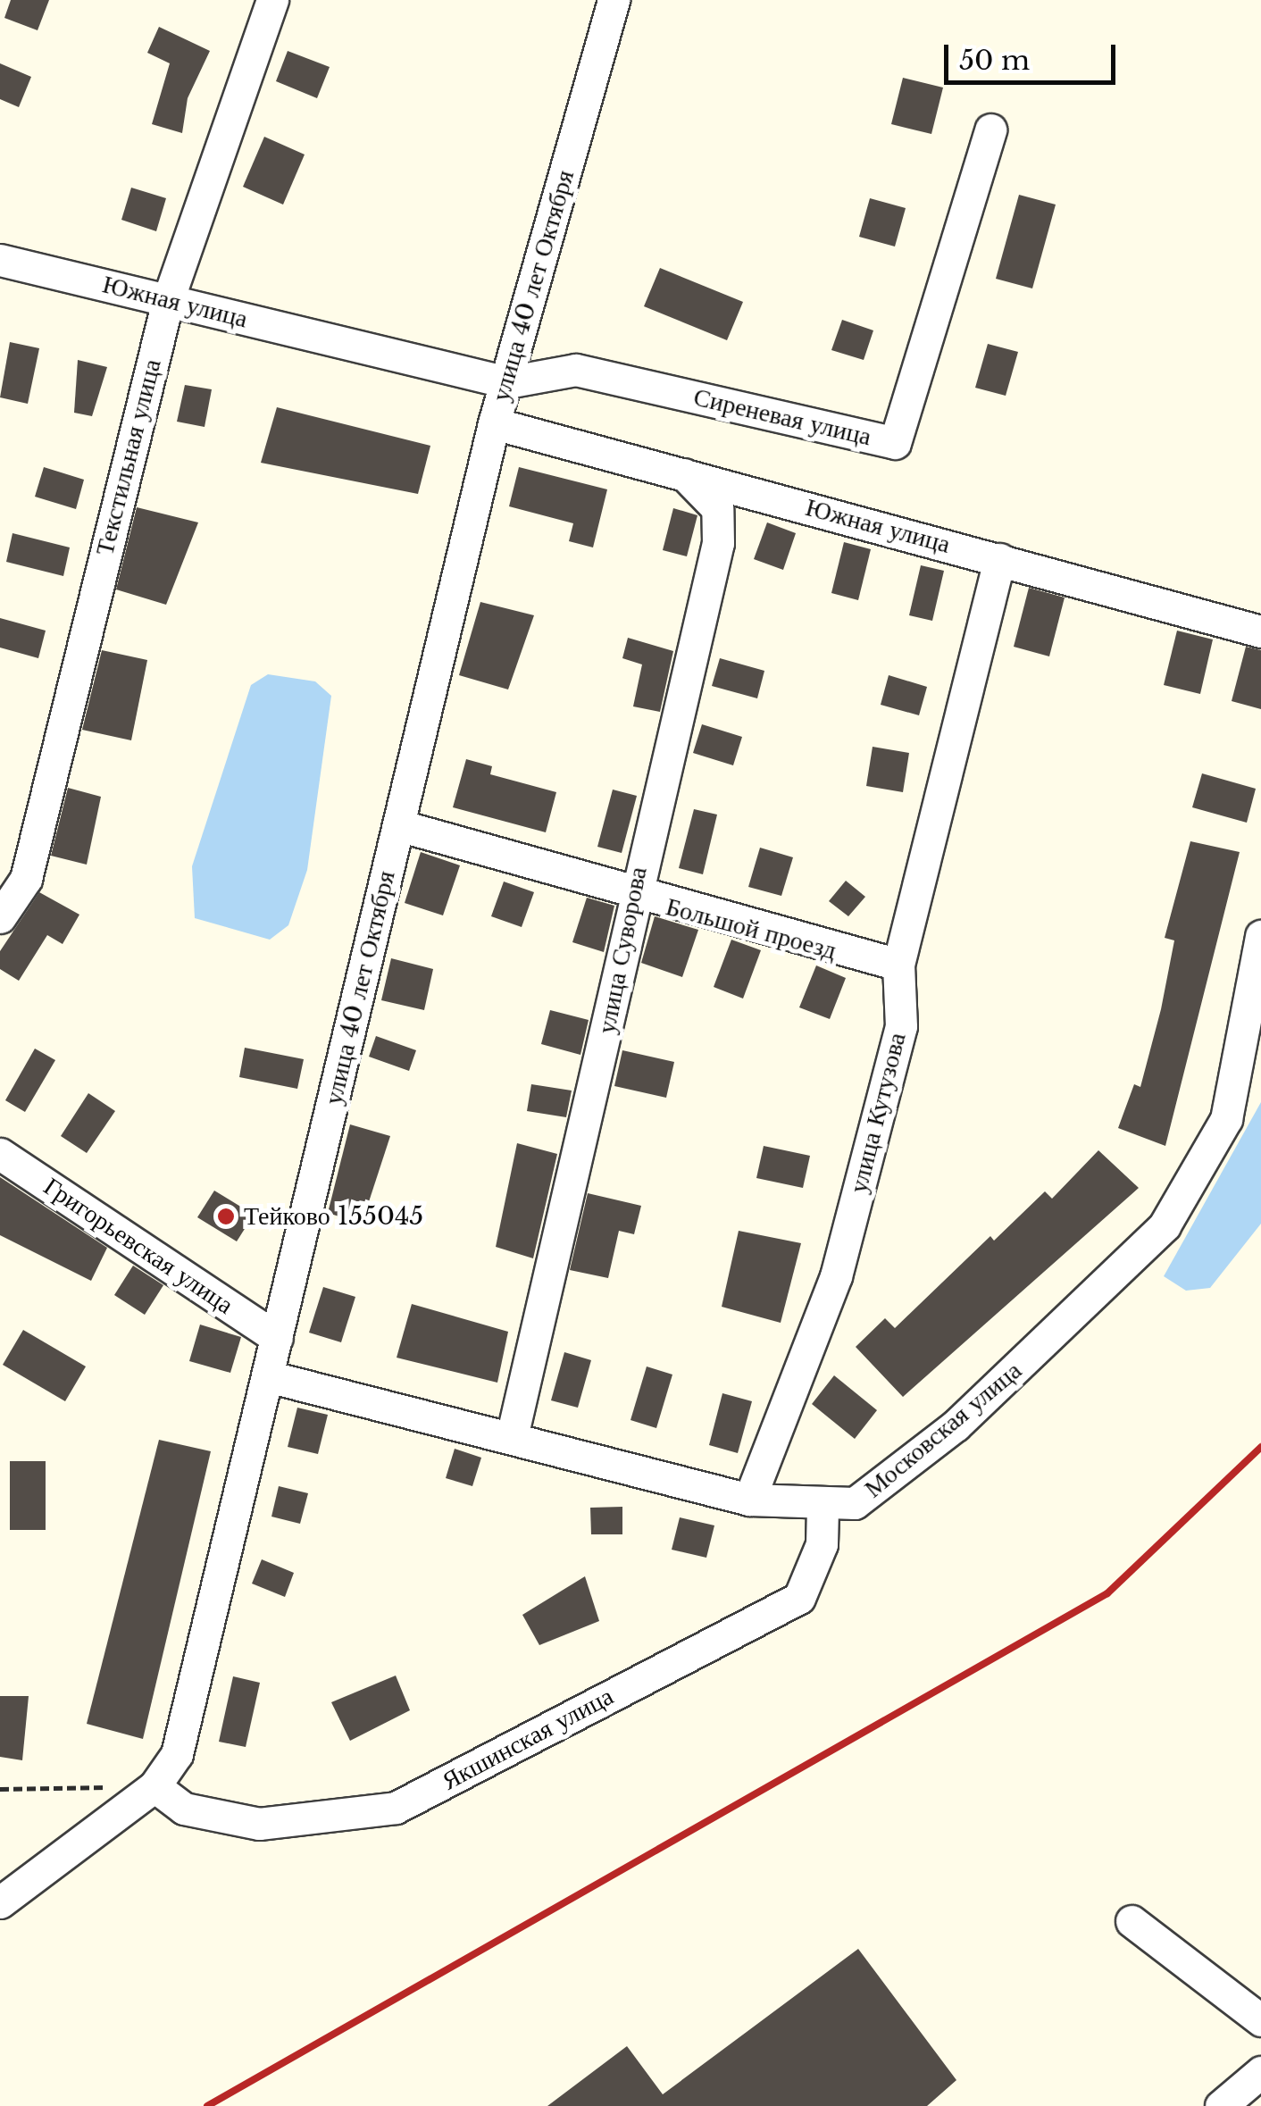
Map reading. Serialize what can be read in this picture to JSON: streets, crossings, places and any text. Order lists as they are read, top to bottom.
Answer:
{
  "streets": {
    "street": [
      "улица 40 лет Октября",
      "Южная улица",
      "Сиреневая улица",
      "Текстильная улица",
      "Большой проезд",
      "улица Суворова",
      "улица Кутузова",
      "Григорьевская улица",
      "Московская улица",
      "Якшинская улица"
    ]
  },
  "crossings": [
    ["улица 40 лет Октября", "Южная улица"],
    ["улица 40 лет Октября", "Сиреневая улица"],
    ["улица 40 лет Октября", "Большой проезд"],
    ["улица 40 лет Октября", "Григорьевская улица"],
    ["улица 40 лет Октября", "Московская улица"],
    ["улица 40 лет Октября", "Якшинская улица"],
    ["Южная улица", "Сиреневая улица"],
    ["Южная улица", "Текстильная улица"],
    ["Южная улица", "улица Суворова"],
    ["Южная улица", "улица Кутузова"],
    ["Большой проезд", "улица Суворова"],
    ["Большой проезд", "улица Кутузова"],
    ["улица Суворова", "Московская улица"],
    ["улица Кутузова", "Московская улица"],
    ["Московская улица", "Якшинская улица"]
  ],
  "places": ["Тейково 155045"],
  "scale_bar": "50 m"
}
